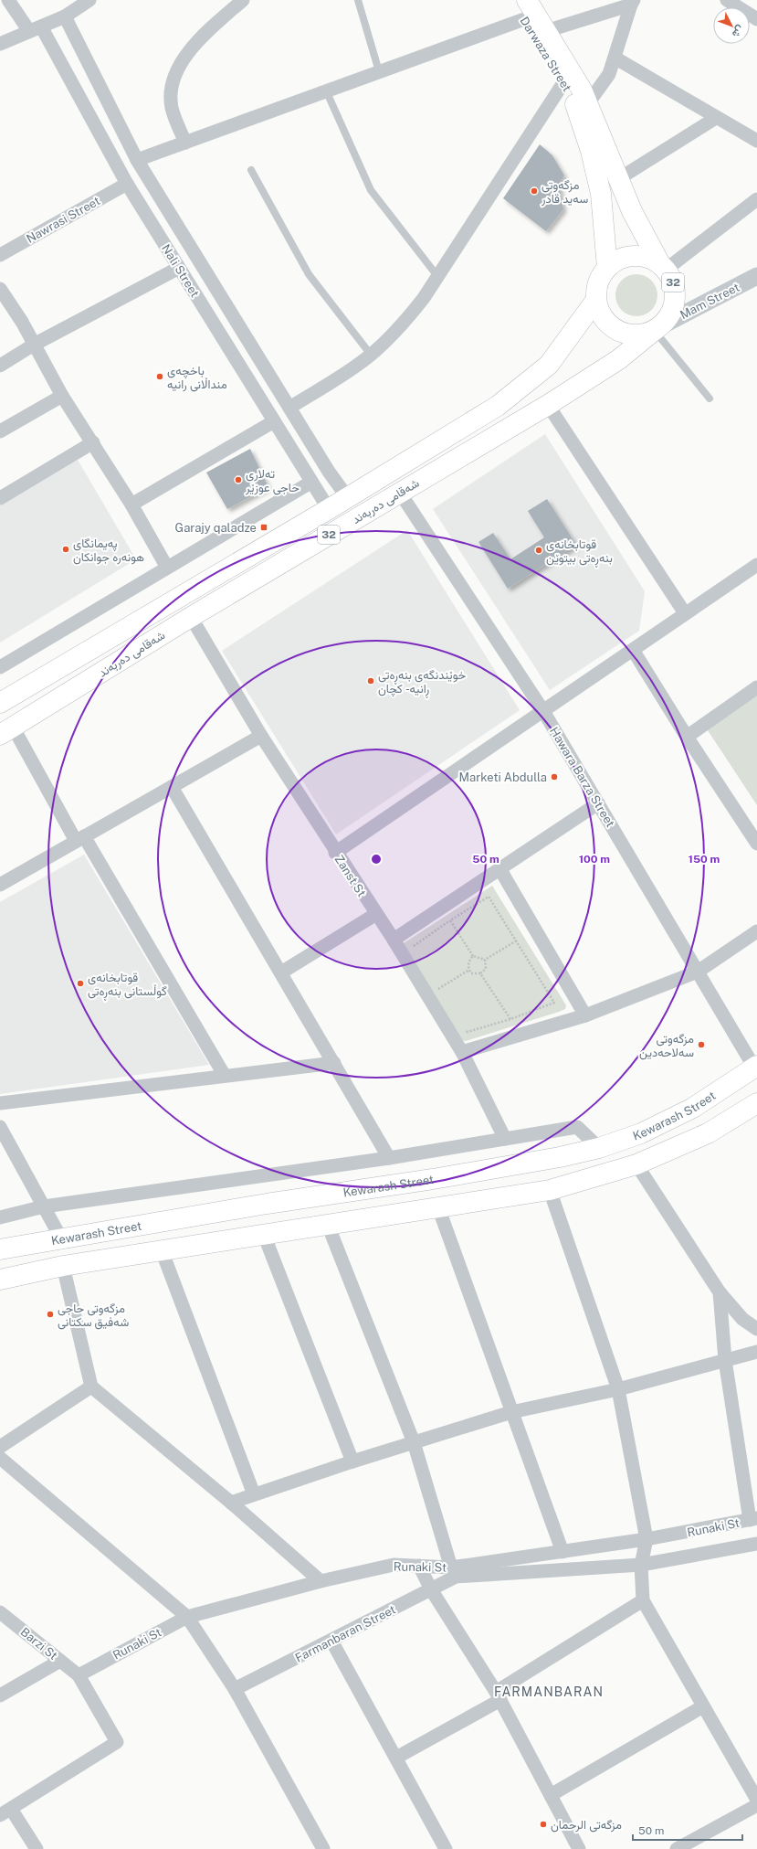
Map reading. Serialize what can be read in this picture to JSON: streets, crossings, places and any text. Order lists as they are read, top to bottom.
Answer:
{
  "streets": {
    "main road": [
      "Darwaza Street",
      "32",
      "شەقامی دەربەند",
      "Kewarash Street"
    ],
    "street": [
      "Nawrasi Street",
      "Nali Street",
      "Mam Street",
      "Hawara Barza Street",
      "Zanst St",
      "Runaki St",
      "Farmanbaran Street",
      "Barzi St"
    ]
  },
  "crossings": [
    ["Darwaza Street", "32"],
    ["Nawrasi Street", "Nali Street"],
    ["Nali Street", "شەقامی دەربەند"],
    ["32", "Mam Street"],
    ["32", "شەقامی دەربەند"],
    ["Mam Street", "شەقامی دەربەند"],
    ["شەقامی دەربەند", "Hawara Barza Street"],
    ["شەقامی دەربەند", "Zanst St"],
    ["Hawara Barza Street", "Kewarash Street"],
    ["Runaki St", "Farmanbaran Street"],
    ["Runaki St", "Barzi St"]
  ],
  "districts": ["FARMANBARAN"],
  "places": {
    "other": [
      "مزگەوتی سەید قادر",
      "باخچەی منداڵانی رانیە",
      "تەلاری حاجی عوزێر",
      "پەیمانگای هونەرە جوانکان",
      "قوتابخانەی بنەڕەتی بیتوێن",
      "خوێندنگەی بنەڕەتی ڕانیە - کچان",
      "Marketi Abdulla",
      "قوتابخانه‌ی گوڵستانی بنه‌ڕه‌تی",
      "مزگەوتی سەلاحەدین",
      "مزگەوتی حاجی شەفیق سکتانی",
      "مزگەتی الرحمان"
    ],
    "transit": ["Garajy qaladze"]
  },
  "scale_bar": "50 m",
  "north": "bottom right",
  "rings": ["50 m", "100 m", "150 m"]
}
